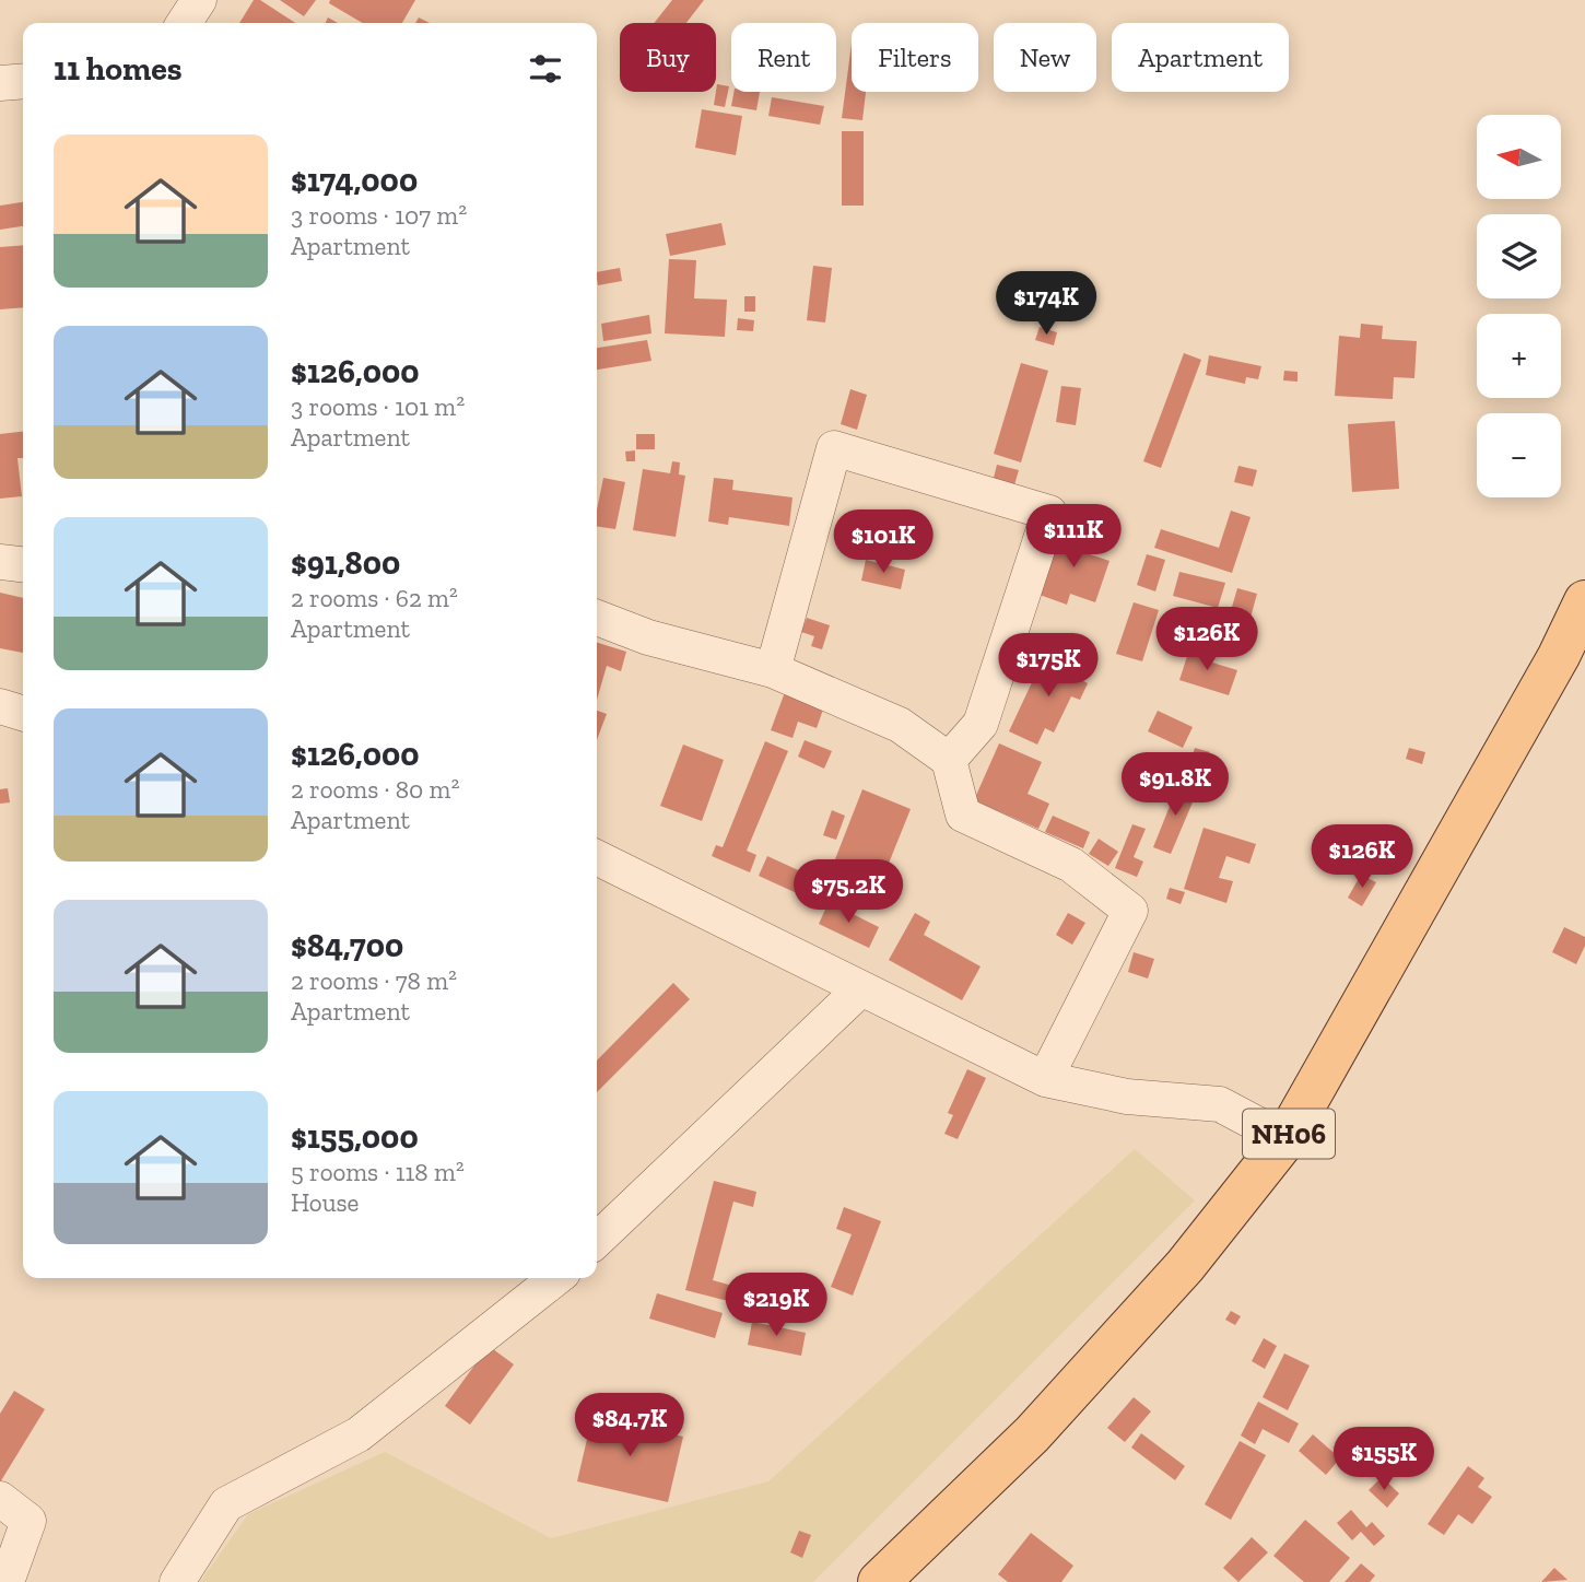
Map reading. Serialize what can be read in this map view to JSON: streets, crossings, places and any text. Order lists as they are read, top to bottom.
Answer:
{
  "streets": {
    "main road": ["NH06"]
  },
  "north": "left",
  "page": {
    "chip": [
      "Buy",
      "Rent",
      "Filters",
      "New",
      "Apartment"
    ],
    "heading": "11 homes",
    "map_buttons": ["+", "−"],
    "list": [
      {
        "name": "$174,000",
        "note": "3 rooms · 107 m² · Apartment"
      },
      {
        "name": "$126,000",
        "note": "3 rooms · 101 m² · Apartment"
      },
      {
        "name": "$91,800",
        "note": "2 rooms · 62 m² · Apartment"
      },
      {
        "name": "$126,000",
        "note": "2 rooms · 80 m² · Apartment"
      },
      {
        "name": "$84,700",
        "note": "2 rooms · 78 m² · Apartment"
      },
      {
        "name": "$155,000",
        "note": "5 rooms · 118 m² · House"
      }
    ],
    "price": [
      "$174K",
      "$111K",
      "$101K",
      "$126K",
      "$175K",
      "$91.8K",
      "$126K",
      "$75.2K",
      "$219K",
      "$84.7K",
      "$155K"
    ]
  }
}
